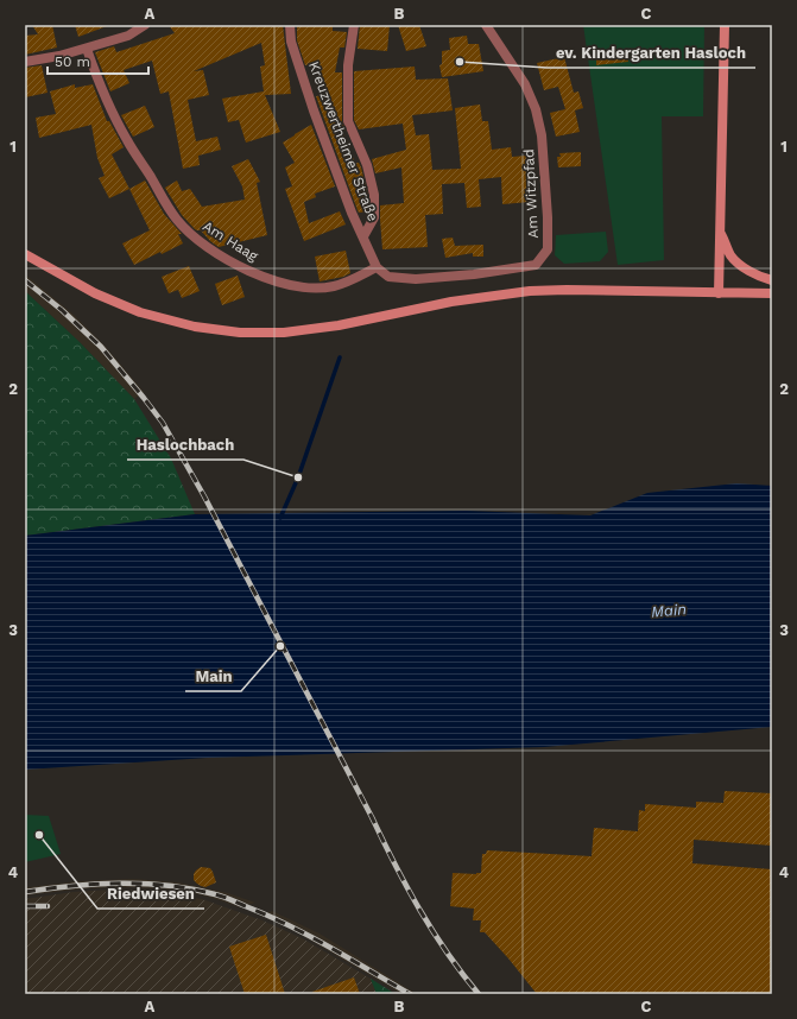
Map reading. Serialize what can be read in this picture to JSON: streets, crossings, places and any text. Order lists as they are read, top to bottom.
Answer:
{
  "streets": {
    "street": ["Kreuzwertheimer Straße", "Am Witzpfad", "Am Haag"]
  },
  "crossings": [
    ["Kreuzwertheimer Straße", "Am Witzpfad"],
    ["Kreuzwertheimer Straße", "Am Haag"],
    ["Am Witzpfad", "Am Haag"]
  ],
  "water": ["Main"],
  "places": [
    "ev. Kindergarten Hasloch",
    "Haslochbach",
    "Main",
    "Riedwiesen"
  ],
  "scale_bar": "50 m",
  "grid": {
    "columns": ["A", "B", "C"],
    "rows": [
      "1",
      "2",
      "3",
      "4"
    ]
  }
}
